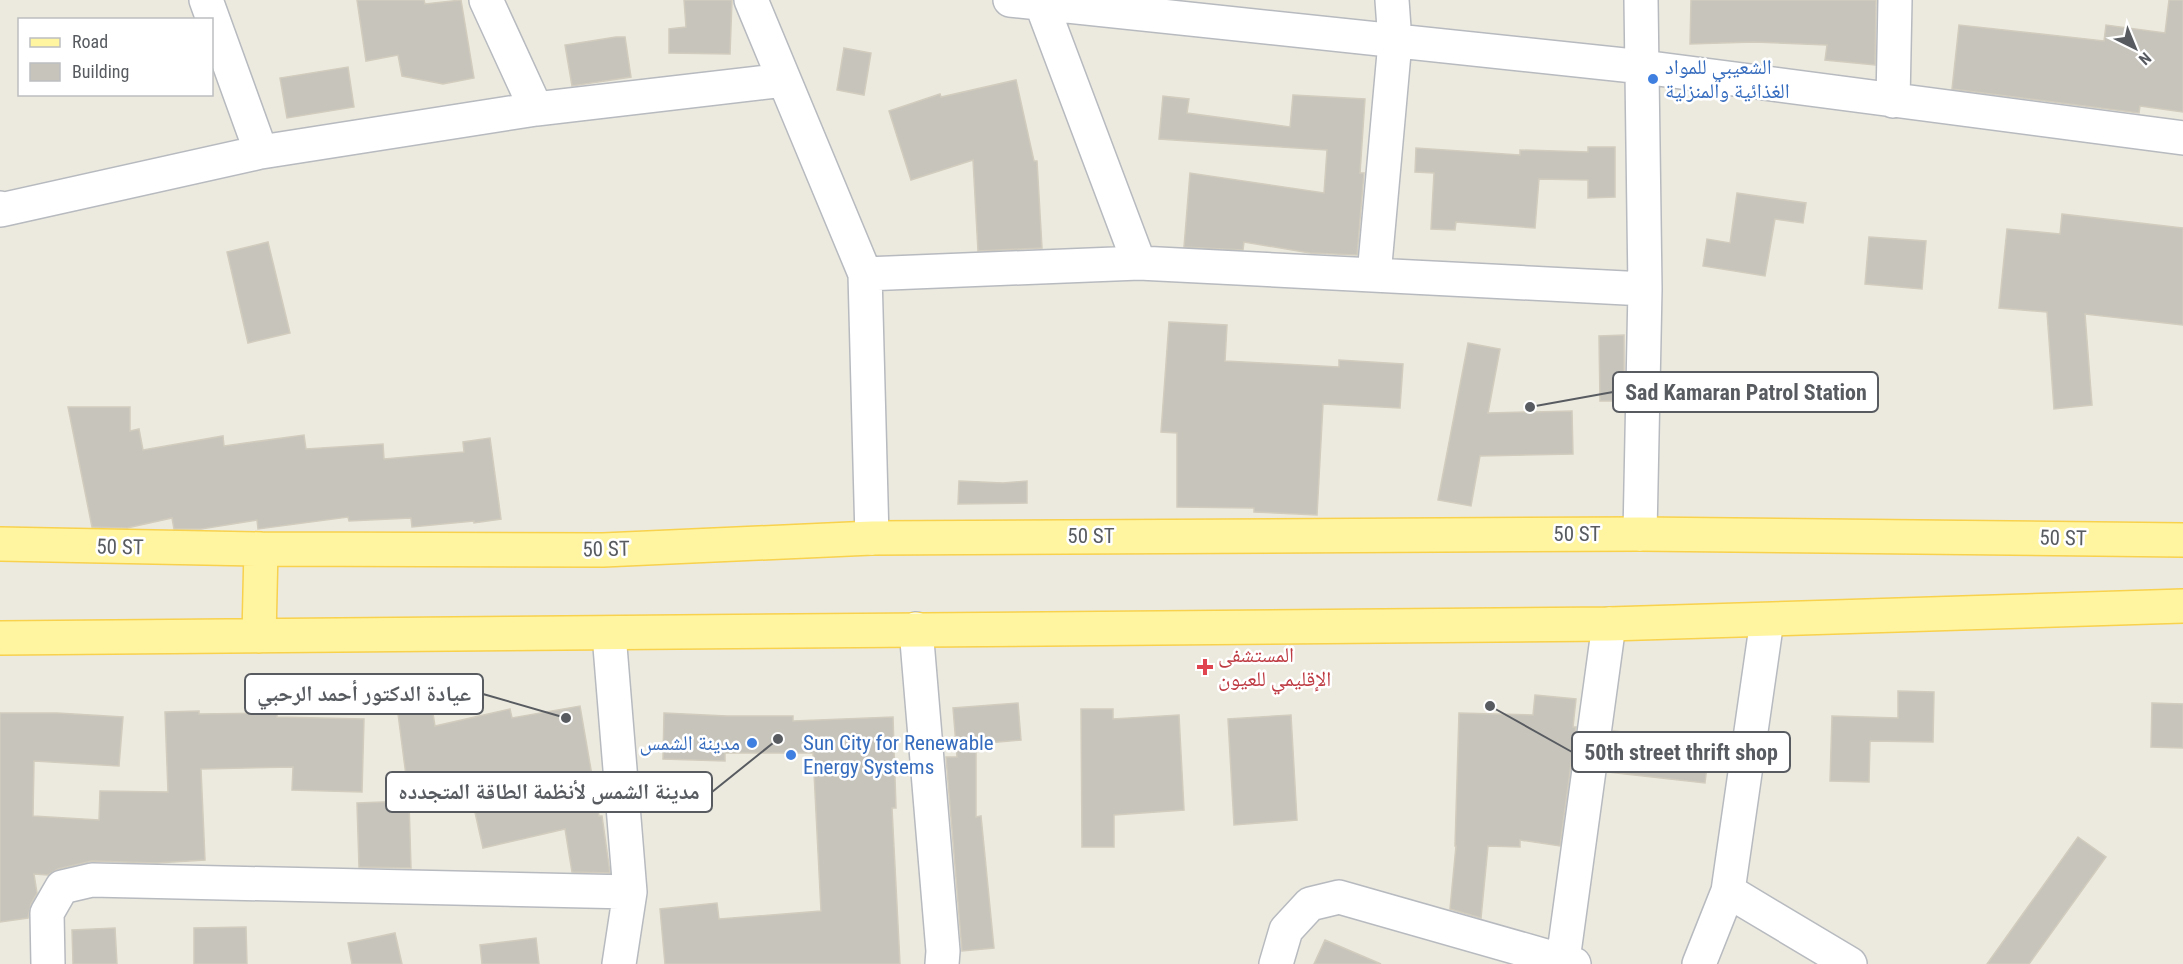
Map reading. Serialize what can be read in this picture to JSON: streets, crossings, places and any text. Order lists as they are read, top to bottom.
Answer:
{
  "streets": {
    "main road": ["50 ST"]
  },
  "places": {
    "other": [
      "الشعيبي للمواد الغذائية والمنزلية",
      "Sad Kamaran Patrol Station",
      "50th street thrift shop",
      "عيادة الدكتور أحمد الرحبي",
      "مدينة الشمس لأنظمة الطاقة المتجدده",
      "مدينة الشمس",
      "Sun City for Renewable Energy Systems"
    ],
    "health": ["المستشفى الإقليمي للعيون"]
  },
  "legend": ["Road", "Building"],
  "north": "bottom right"
}
